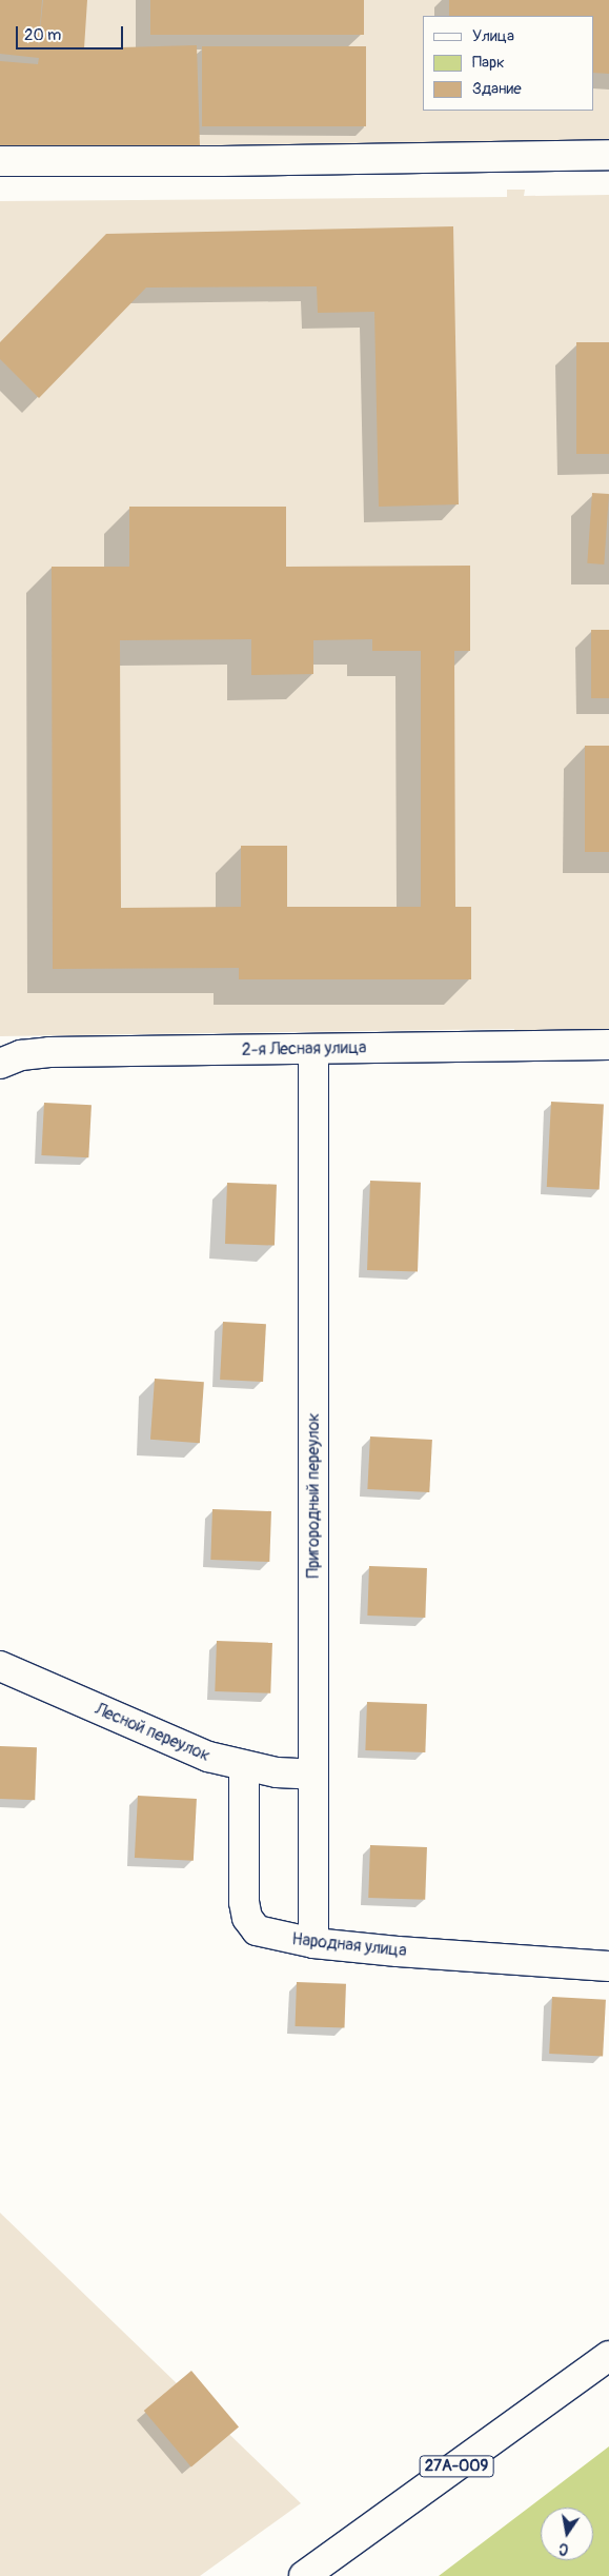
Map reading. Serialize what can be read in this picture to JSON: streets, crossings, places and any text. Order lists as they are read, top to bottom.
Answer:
{
  "streets": {
    "street": [
      "2-я Лесная улица",
      "Пригородный переулок",
      "Лесной переулок",
      "Народная улица",
      "27А-009"
    ]
  },
  "crossings": [
    ["2-я Лесная улица", "Пригородный переулок"],
    ["Пригородный переулок", "Лесной переулок"],
    ["Пригородный переулок", "Народная улица"],
    ["Лесной переулок", "Народная улица"]
  ],
  "legend": ["Улица", "Парк", "Здание"],
  "scale_bar": "20 m",
  "north": "bottom"
}
